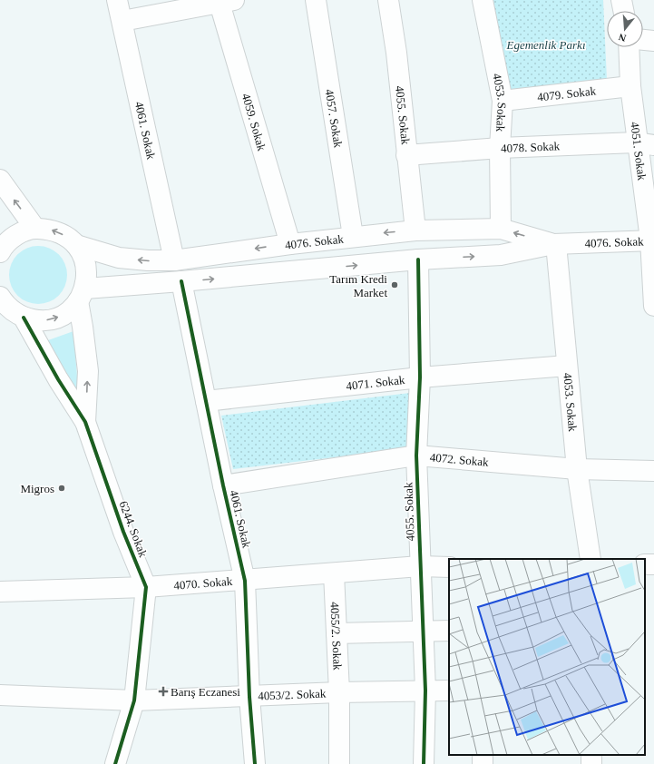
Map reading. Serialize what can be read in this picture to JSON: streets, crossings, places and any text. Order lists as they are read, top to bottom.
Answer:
{
  "streets": {
    "street": [
      "4079. Sokak",
      "4053. Sokak",
      "4055. Sokak",
      "4057. Sokak",
      "4059. Sokak",
      "4061. Sokak",
      "4078. Sokak",
      "4051. Sokak",
      "4076. Sokak",
      "4071. Sokak",
      "4072. Sokak",
      "6244. Sokak",
      "4070. Sokak",
      "4055/2. Sokak",
      "4053/2. Sokak"
    ]
  },
  "crossings": [
    ["4079. Sokak", "4053. Sokak"],
    ["4079. Sokak", "4051. Sokak"],
    ["4053. Sokak", "4078. Sokak"],
    ["4053. Sokak", "4076. Sokak"],
    ["4053. Sokak", "4071. Sokak"],
    ["4053. Sokak", "4072. Sokak"],
    ["4055. Sokak", "4078. Sokak"],
    ["4055. Sokak", "4076. Sokak"],
    ["4055. Sokak", "4071. Sokak"],
    ["4055. Sokak", "4072. Sokak"],
    ["4055. Sokak", "4070. Sokak"],
    ["4055. Sokak", "4053/2. Sokak"],
    ["4057. Sokak", "4076. Sokak"],
    ["4059. Sokak", "4076. Sokak"],
    ["4061. Sokak", "4076. Sokak"],
    ["4061. Sokak", "4071. Sokak"],
    ["4061. Sokak", "4072. Sokak"],
    ["4061. Sokak", "4070. Sokak"],
    ["4061. Sokak", "4053/2. Sokak"],
    ["4078. Sokak", "4051. Sokak"],
    ["4051. Sokak", "4076. Sokak"],
    ["4076. Sokak", "6244. Sokak"],
    ["6244. Sokak", "4070. Sokak"],
    ["6244. Sokak", "4053/2. Sokak"],
    ["4070. Sokak", "4055/2. Sokak"],
    ["4055/2. Sokak", "4053/2. Sokak"]
  ],
  "parks": ["Egemenlik Parkı"],
  "places": {
    "other": ["Tarım Kredi Market", "Migros"],
    "health": ["Barış Eczanesi"]
  },
  "north": "bottom"
}
